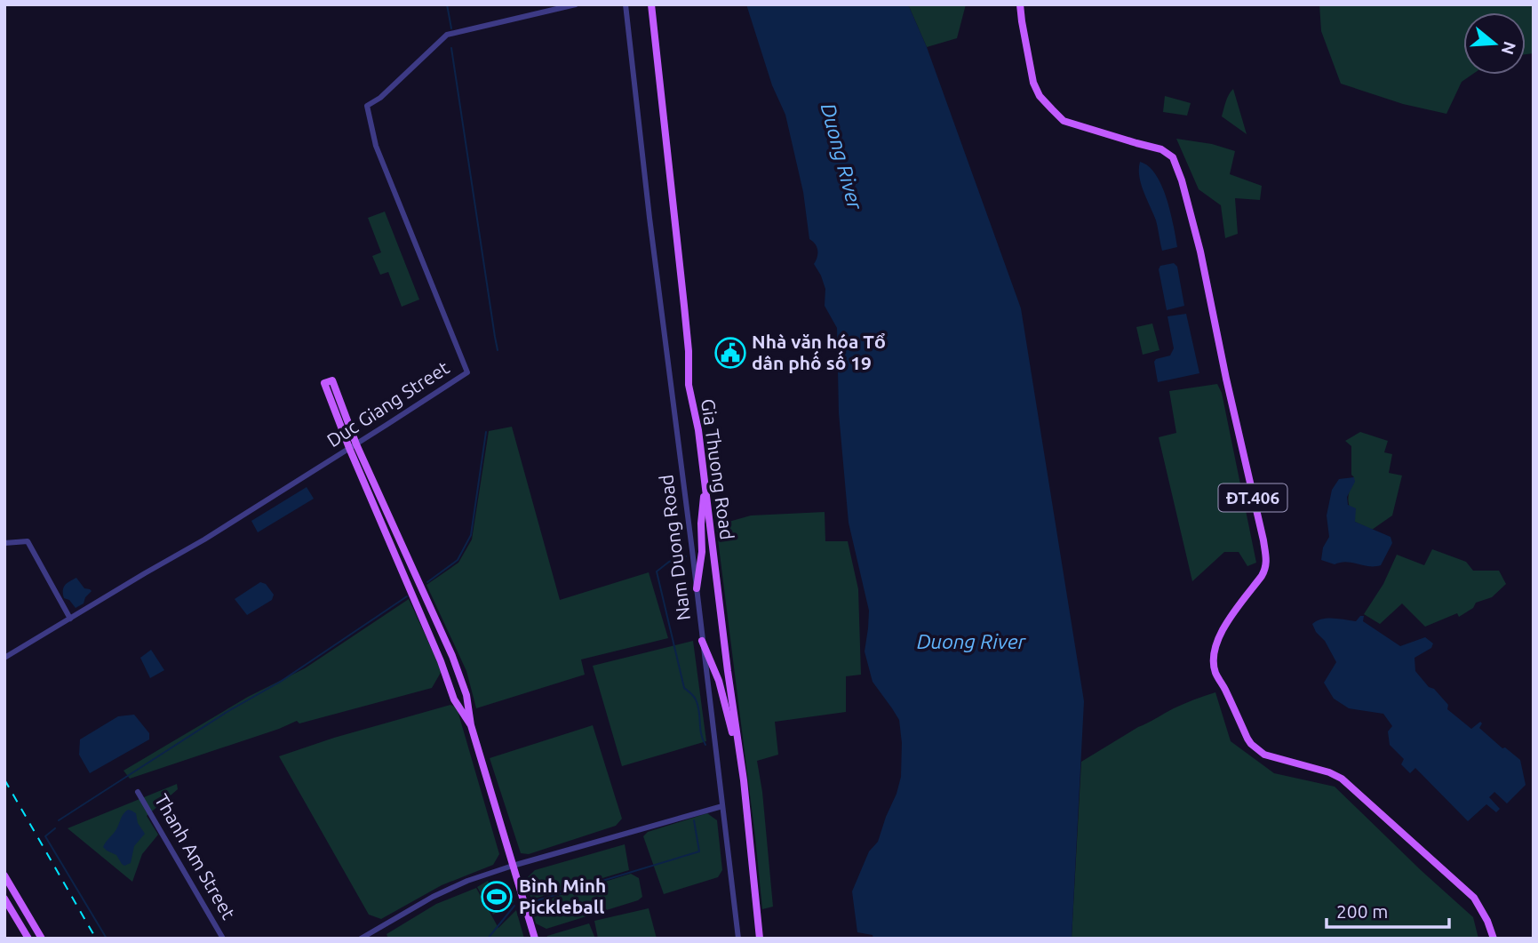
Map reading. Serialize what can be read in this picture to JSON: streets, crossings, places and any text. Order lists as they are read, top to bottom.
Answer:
{
  "streets": {
    "main road": ["Gia Thuong Road", "ĐT.406"],
    "street": ["Duc Giang Street", "Nam Duong Road", "Thanh Am Street"]
  },
  "water": ["Duong River"],
  "places": {
    "public building": ["Nhà văn hóa Tổ dân phố số 19"],
    "sports": ["Bình Minh Pickleball"]
  },
  "scale_bar": "200 m",
  "north": "right"
}
